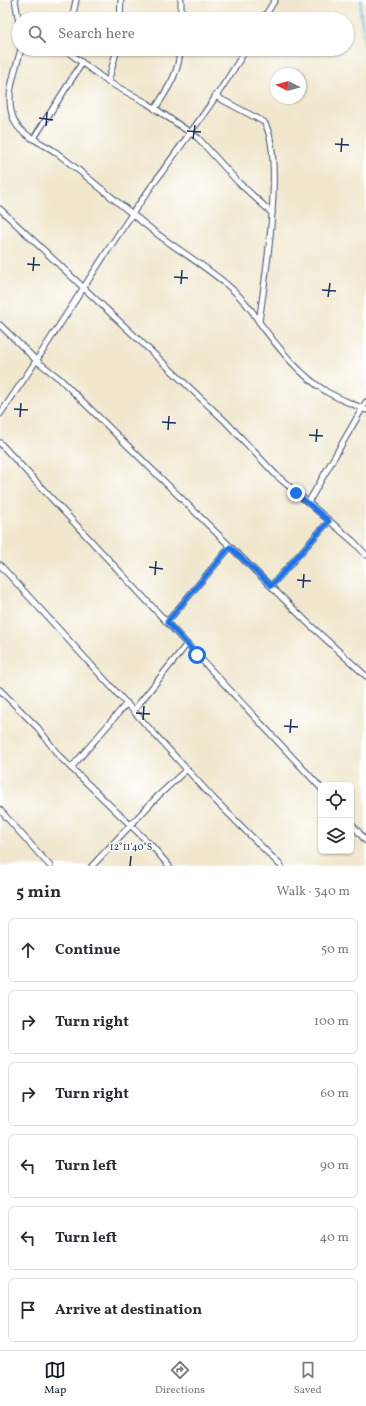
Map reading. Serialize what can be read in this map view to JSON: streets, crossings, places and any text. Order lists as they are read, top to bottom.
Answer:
{
  "north": "left",
  "page": {
    "search": "Search here",
    "heading": ["5 min", "Walk · 340 m"],
    "list": [
      ["Continue", "50 m"],
      ["Turn right", "100 m"],
      ["Turn right", "60 m"],
      ["Turn left", "90 m"],
      ["Turn left", "40 m"],
      "Arrive at destination"
    ],
    "nav": ["Map", "Directions", "Saved"]
  },
  "coordinates": ["12°11'40\"S"]
}
